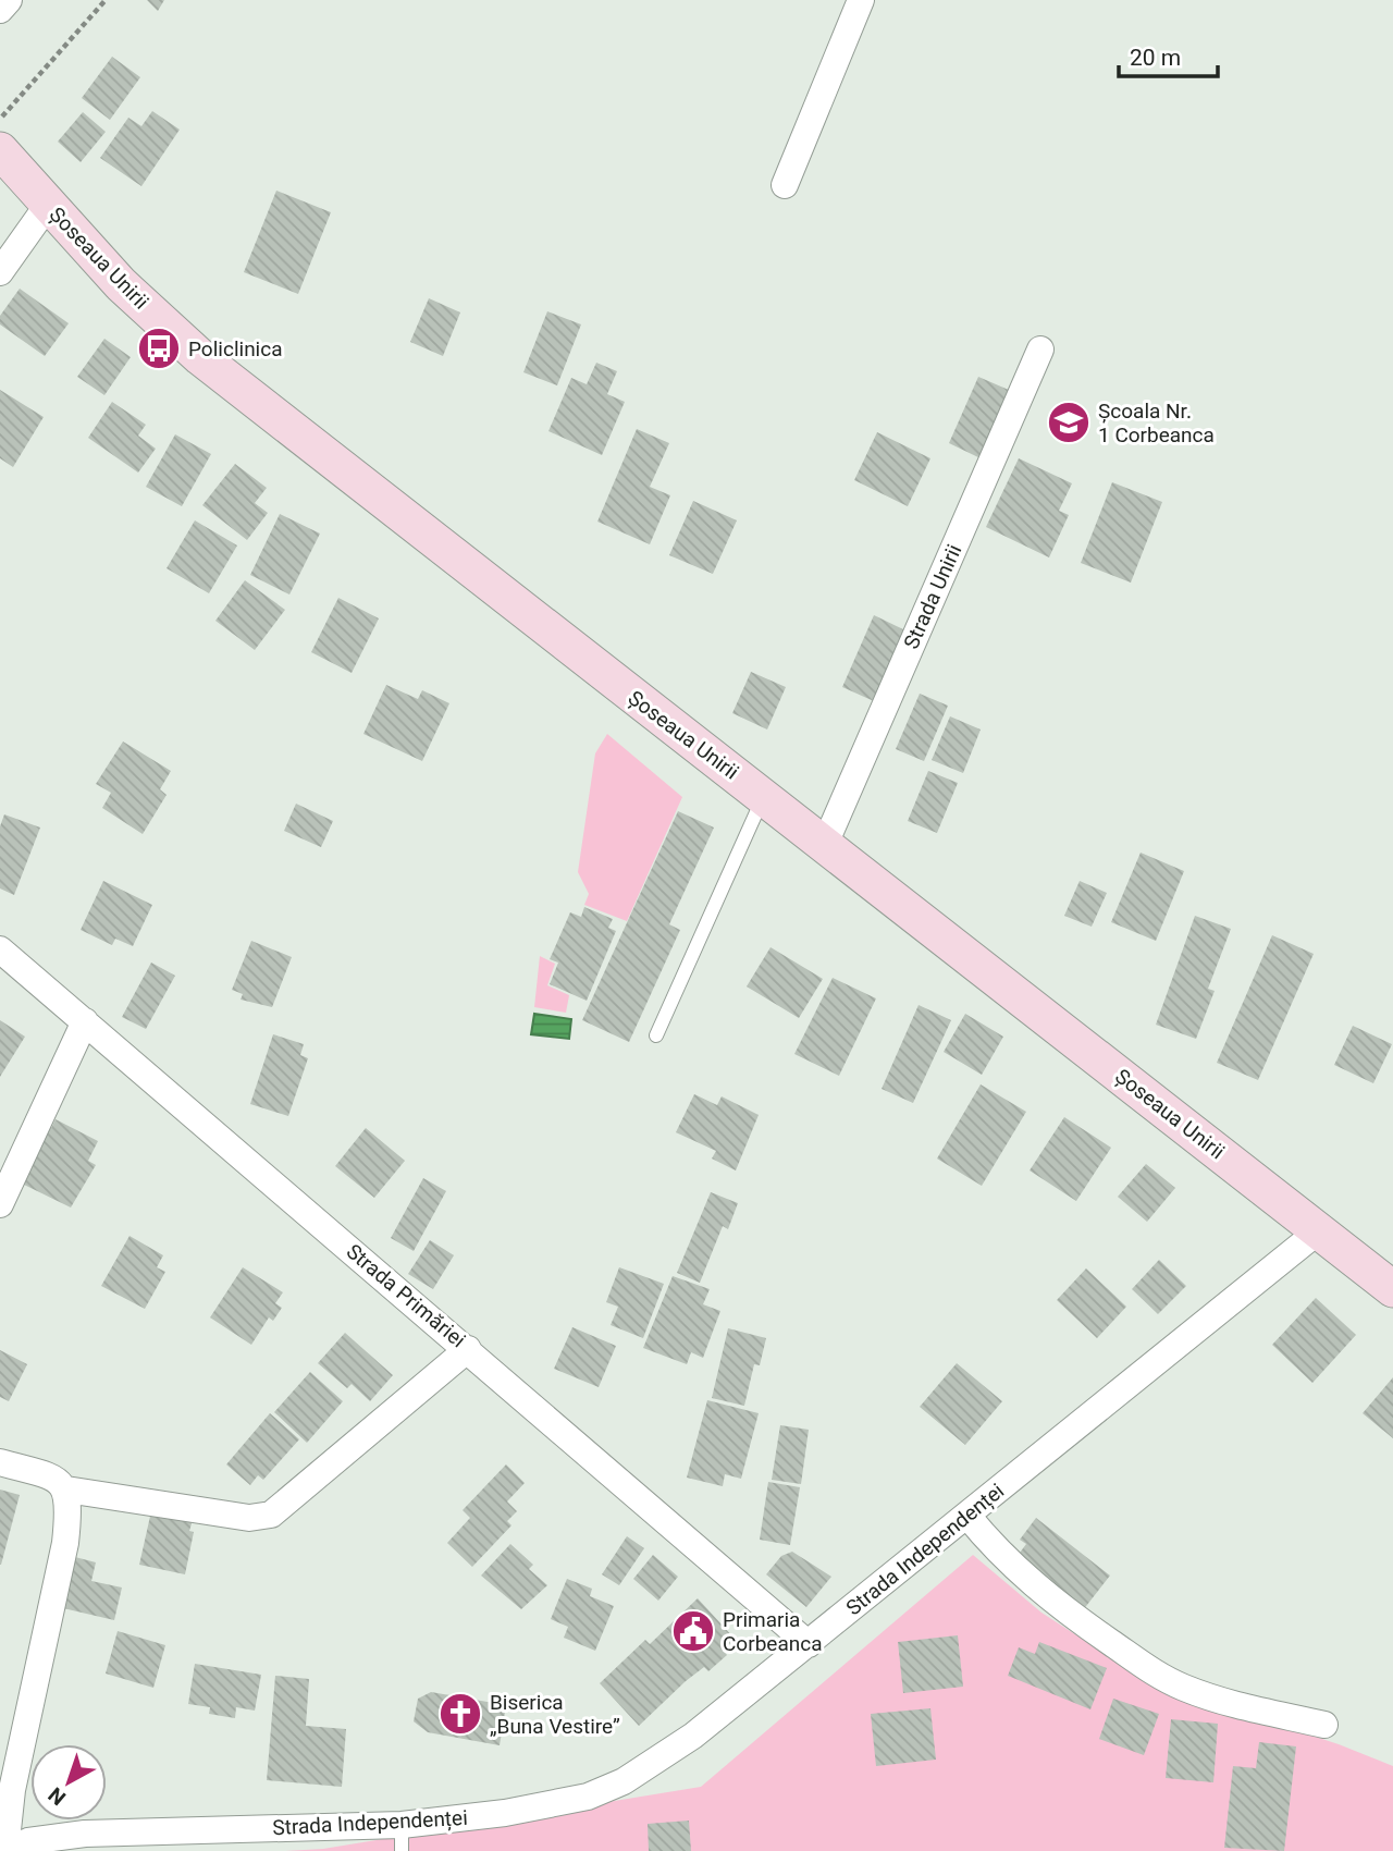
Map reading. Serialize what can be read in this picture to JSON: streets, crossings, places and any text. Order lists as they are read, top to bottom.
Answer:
{
  "streets": {
    "main road": ["Șoseaua Unirii"],
    "street": ["Strada Unirii", "Strada Primăriei", "Strada Independenței"]
  },
  "crossings": [
    ["Șoseaua Unirii", "Strada Unirii"],
    ["Șoseaua Unirii", "Strada Independenței"],
    ["Strada Primăriei", "Strada Independenței"]
  ],
  "places": {
    "bus stop": ["Policlinica"],
    "school or university": ["Școala Nr. 1 Corbeanca"],
    "public building": ["Primaria Corbeanca"],
    "church": ["Biserica „Buna Vestire”"]
  },
  "scale_bar": "20 m",
  "north": "bottom left"
}
